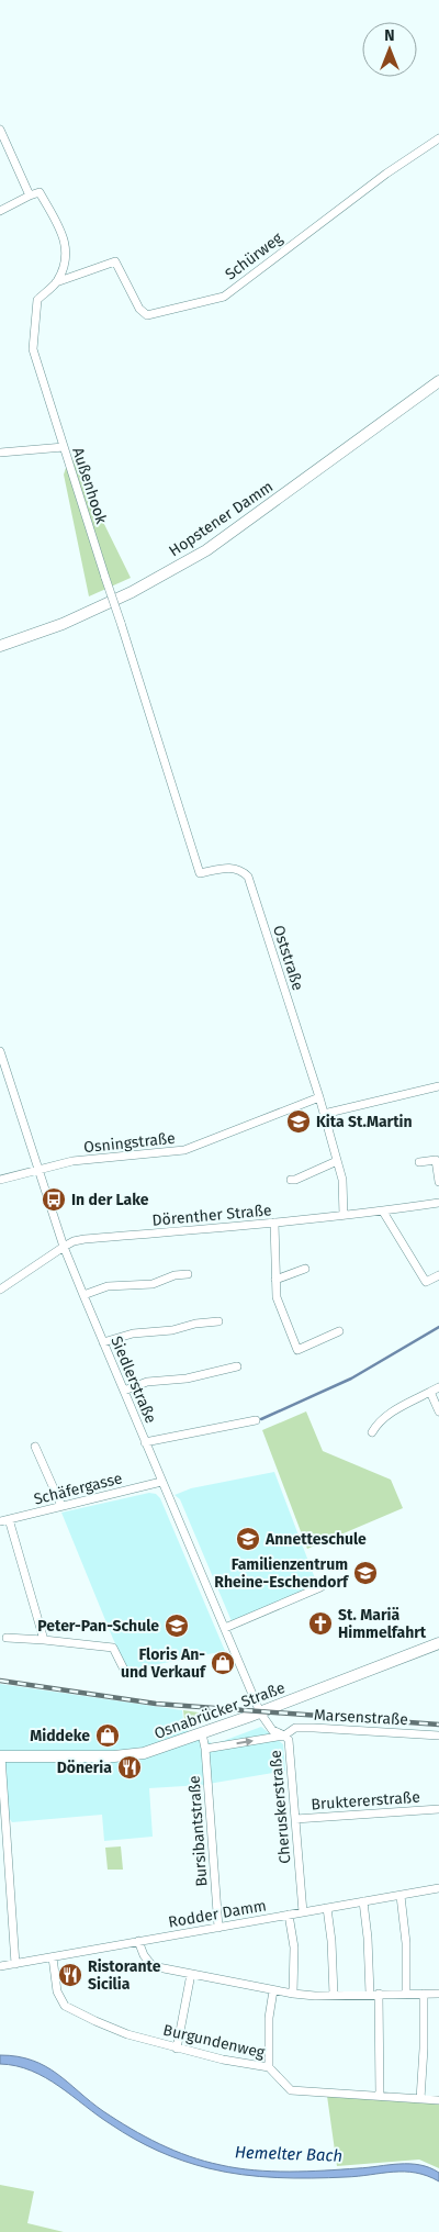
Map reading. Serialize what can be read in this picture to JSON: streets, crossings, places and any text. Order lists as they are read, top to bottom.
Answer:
{
  "streets": {
    "main road": ["Hopstener Damm", "Osnabrücker Straße"],
    "street": [
      "Schürweg",
      "Außenhook",
      "Oststraße",
      "Osningstraße",
      "Dörenther Straße",
      "Siedlerstraße",
      "Schäfergasse",
      "Marsenstraße",
      "Bruktererstraße",
      "Cheruskerstraße",
      "Bursibantstraße",
      "Rodder Damm",
      "Burgundenweg"
    ]
  },
  "crossings": [
    ["Schürweg", "Außenhook"],
    ["Außenhook", "Oststraße"],
    ["Oststraße", "Osningstraße"],
    ["Oststraße", "Dörenther Straße"],
    ["Osningstraße", "Siedlerstraße"],
    ["Dörenther Straße", "Siedlerstraße"],
    ["Siedlerstraße", "Schäfergasse"],
    ["Siedlerstraße", "Osnabrücker Straße"],
    ["Siedlerstraße", "Cheruskerstraße"],
    ["Osnabrücker Straße", "Marsenstraße"],
    ["Osnabrücker Straße", "Cheruskerstraße"],
    ["Osnabrücker Straße", "Bursibantstraße"],
    ["Marsenstraße", "Cheruskerstraße"],
    ["Bruktererstraße", "Cheruskerstraße"],
    ["Cheruskerstraße", "Rodder Damm"],
    ["Bursibantstraße", "Rodder Damm"],
    ["Rodder Damm", "Burgundenweg"]
  ],
  "water": ["Hemelter Bach"],
  "places": {
    "school or university": [
      "Kita St.Martin",
      "Annetteschule",
      "Familienzentrum Rheine-Eschendorf",
      "Peter-Pan-Schule"
    ],
    "bus stop": ["In der Lake"],
    "church": ["St. Mariä Himmelfahrt"],
    "shop": ["Floris An- und Verkauf", "Middeke"],
    "restaurant": ["Döneria", "Ristorante Sicilia"]
  },
  "north": "top"
}
